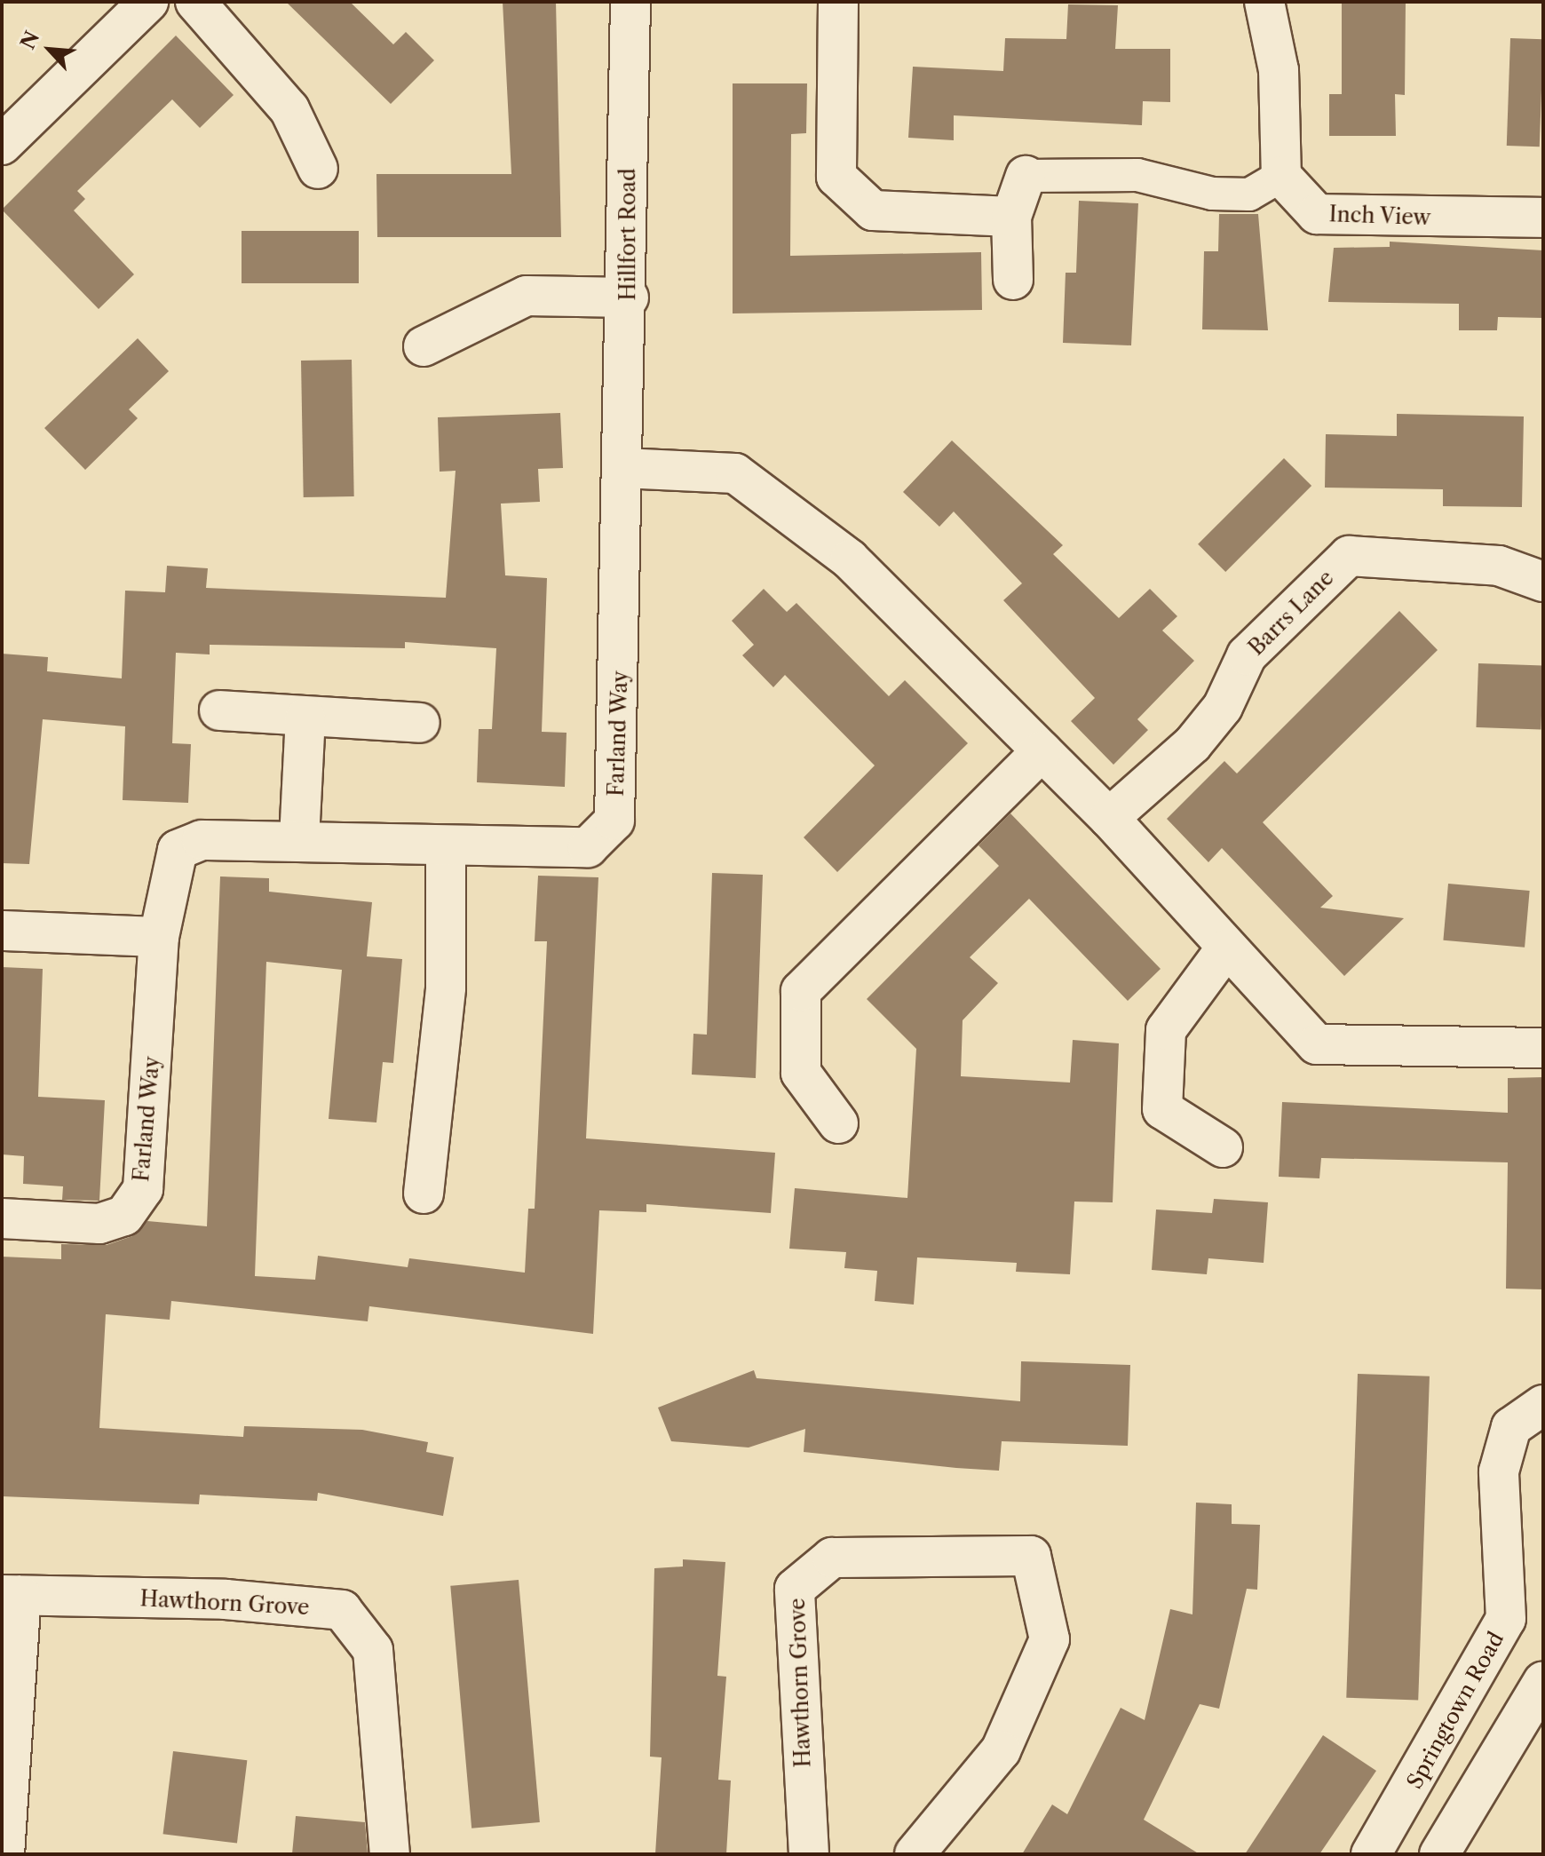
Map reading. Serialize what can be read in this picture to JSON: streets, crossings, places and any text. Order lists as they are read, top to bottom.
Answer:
{
  "streets": {
    "street": [
      "Inch View",
      "Hillfort Road",
      "Barrs Lane",
      "Farland Way",
      "Hawthorn Grove",
      "Springtown Road"
    ]
  },
  "crossings": [
    ["Hillfort Road", "Farland Way"]
  ],
  "north": "top left"
}
